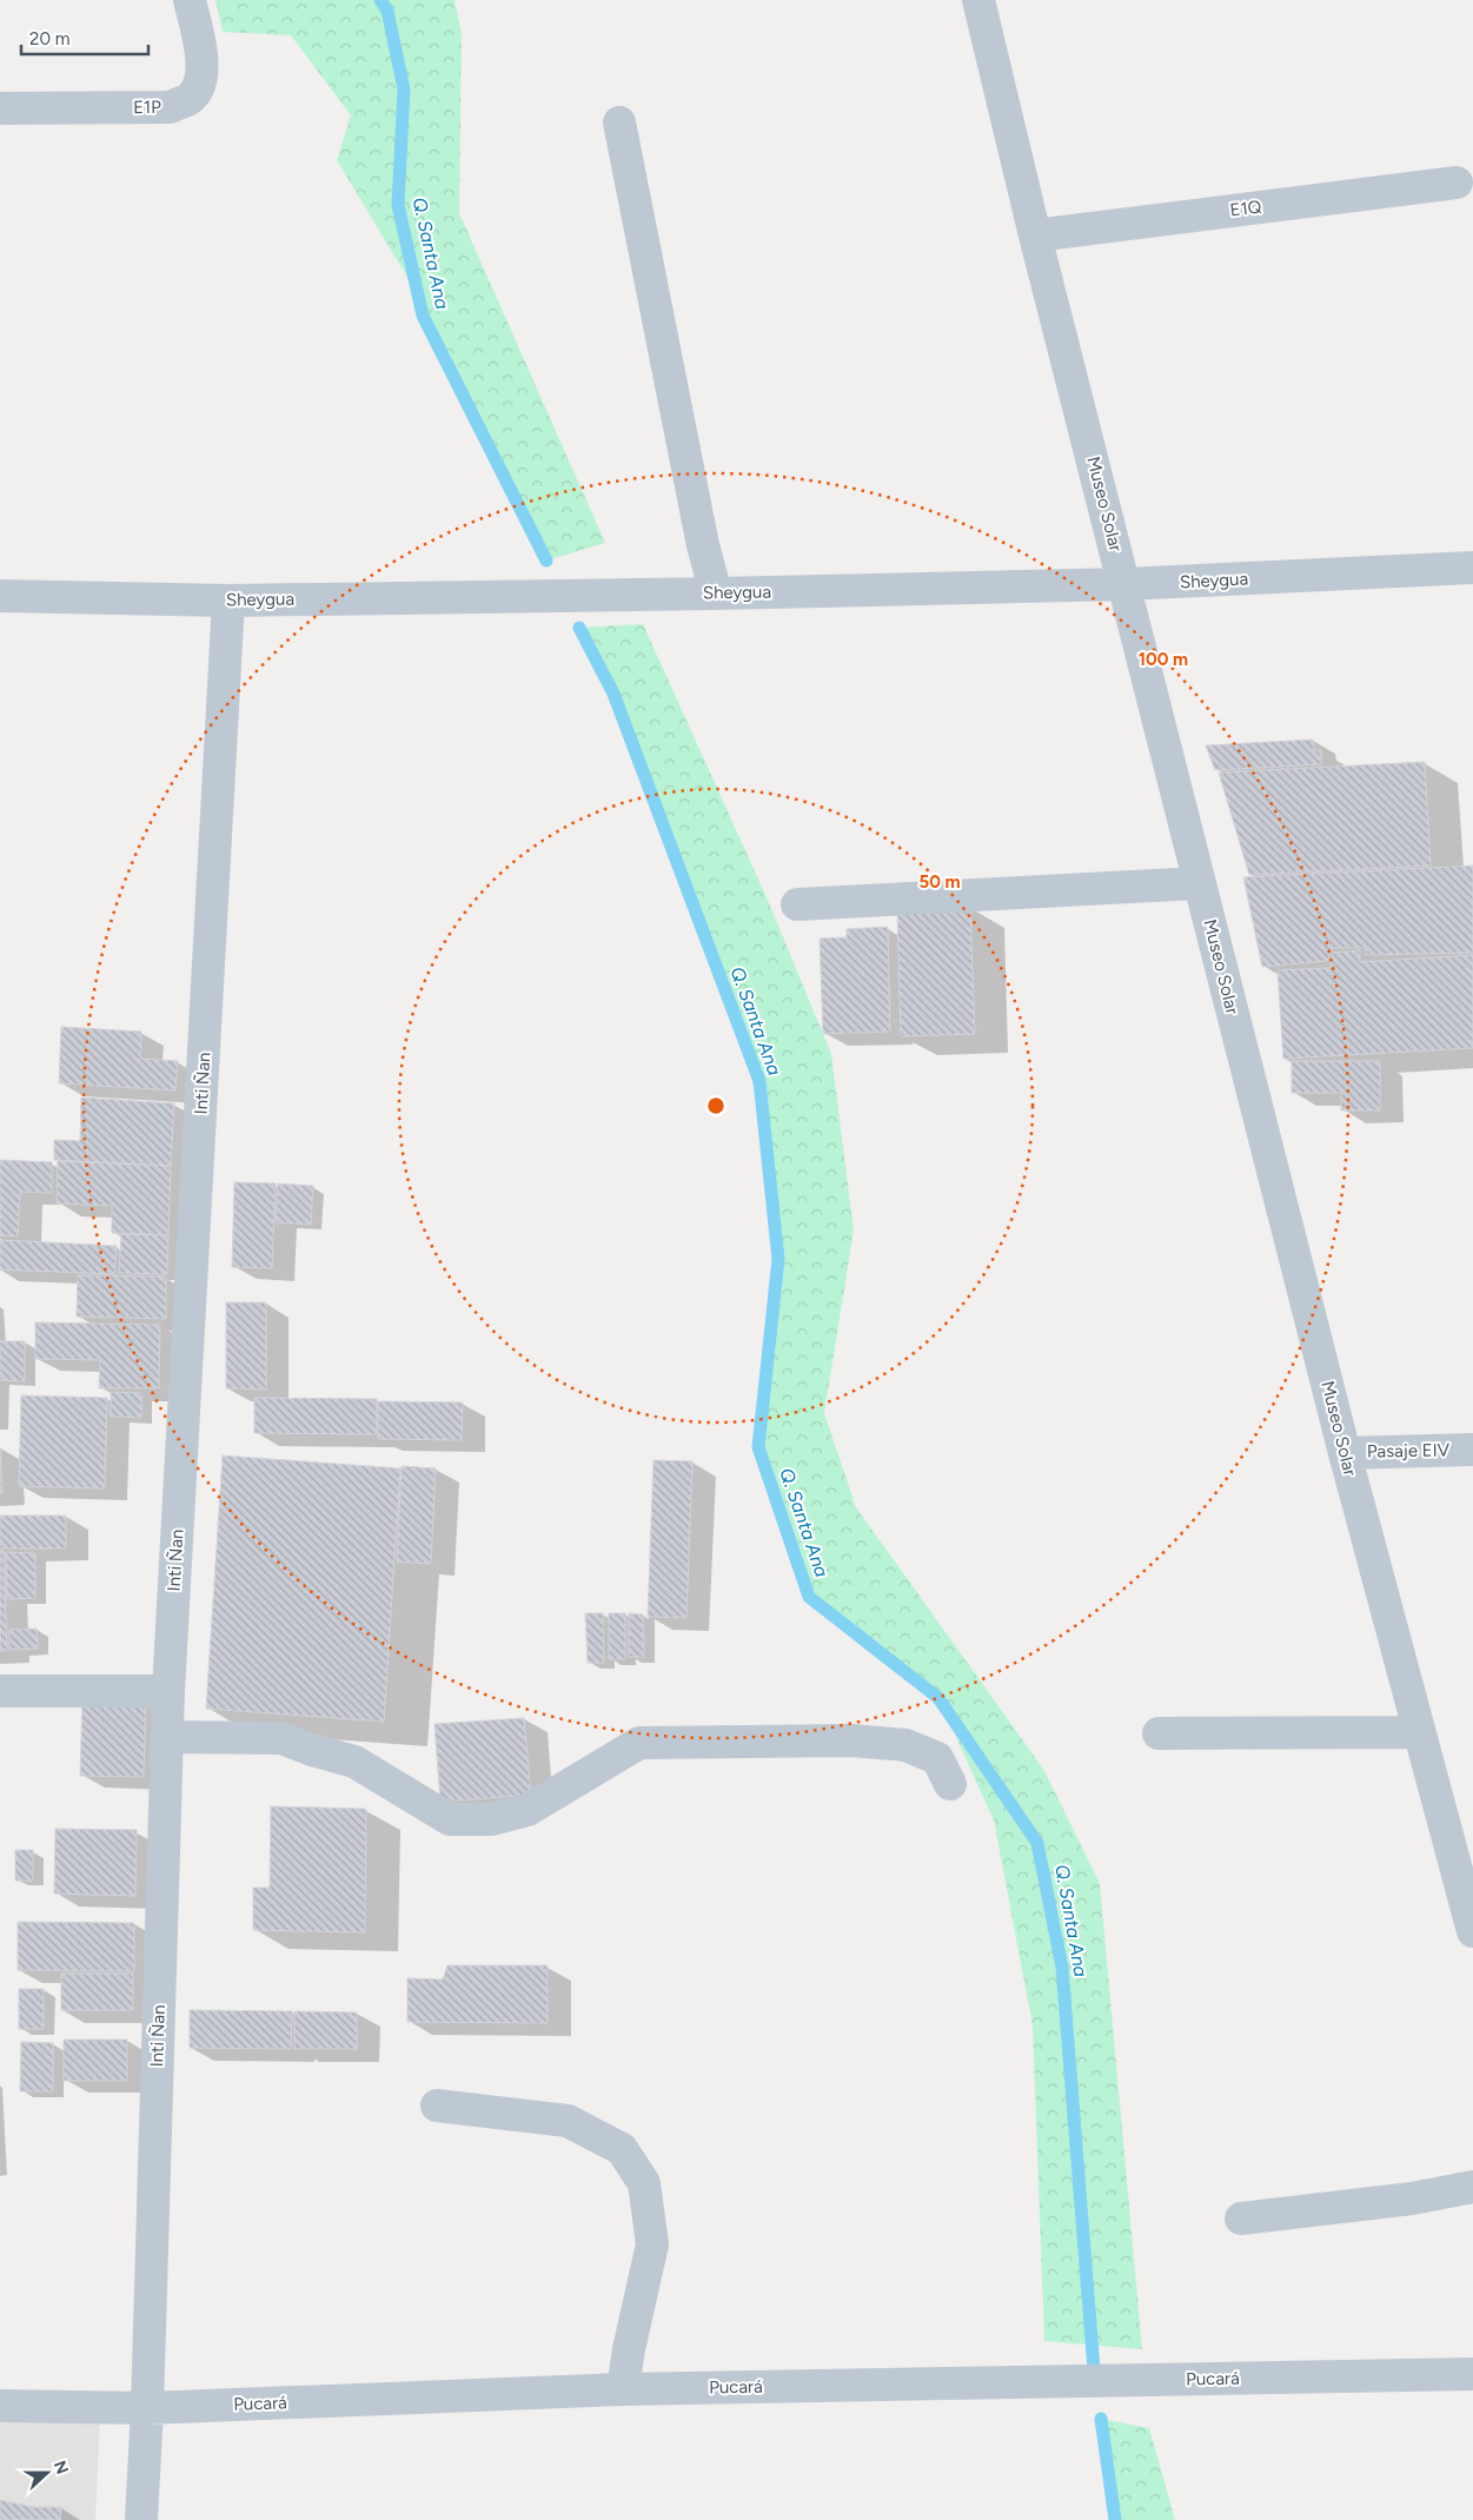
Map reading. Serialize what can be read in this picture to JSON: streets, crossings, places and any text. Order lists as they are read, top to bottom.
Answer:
{
  "streets": {
    "street": [
      "E1P",
      "E1Q",
      "Museo Solar",
      "Sheygua",
      "Inti Ñan",
      "Pasaje EIV",
      "Pucará"
    ]
  },
  "crossings": [
    ["E1Q", "Museo Solar"],
    ["Museo Solar", "Sheygua"],
    ["Museo Solar", "Pasaje EIV"],
    ["Sheygua", "Inti Ñan"],
    ["Inti Ñan", "Pucará"]
  ],
  "water": ["Q. Santa Ana"],
  "scale_bar": "20 m",
  "north": "right",
  "rings": ["100 m", "50 m"]
}
